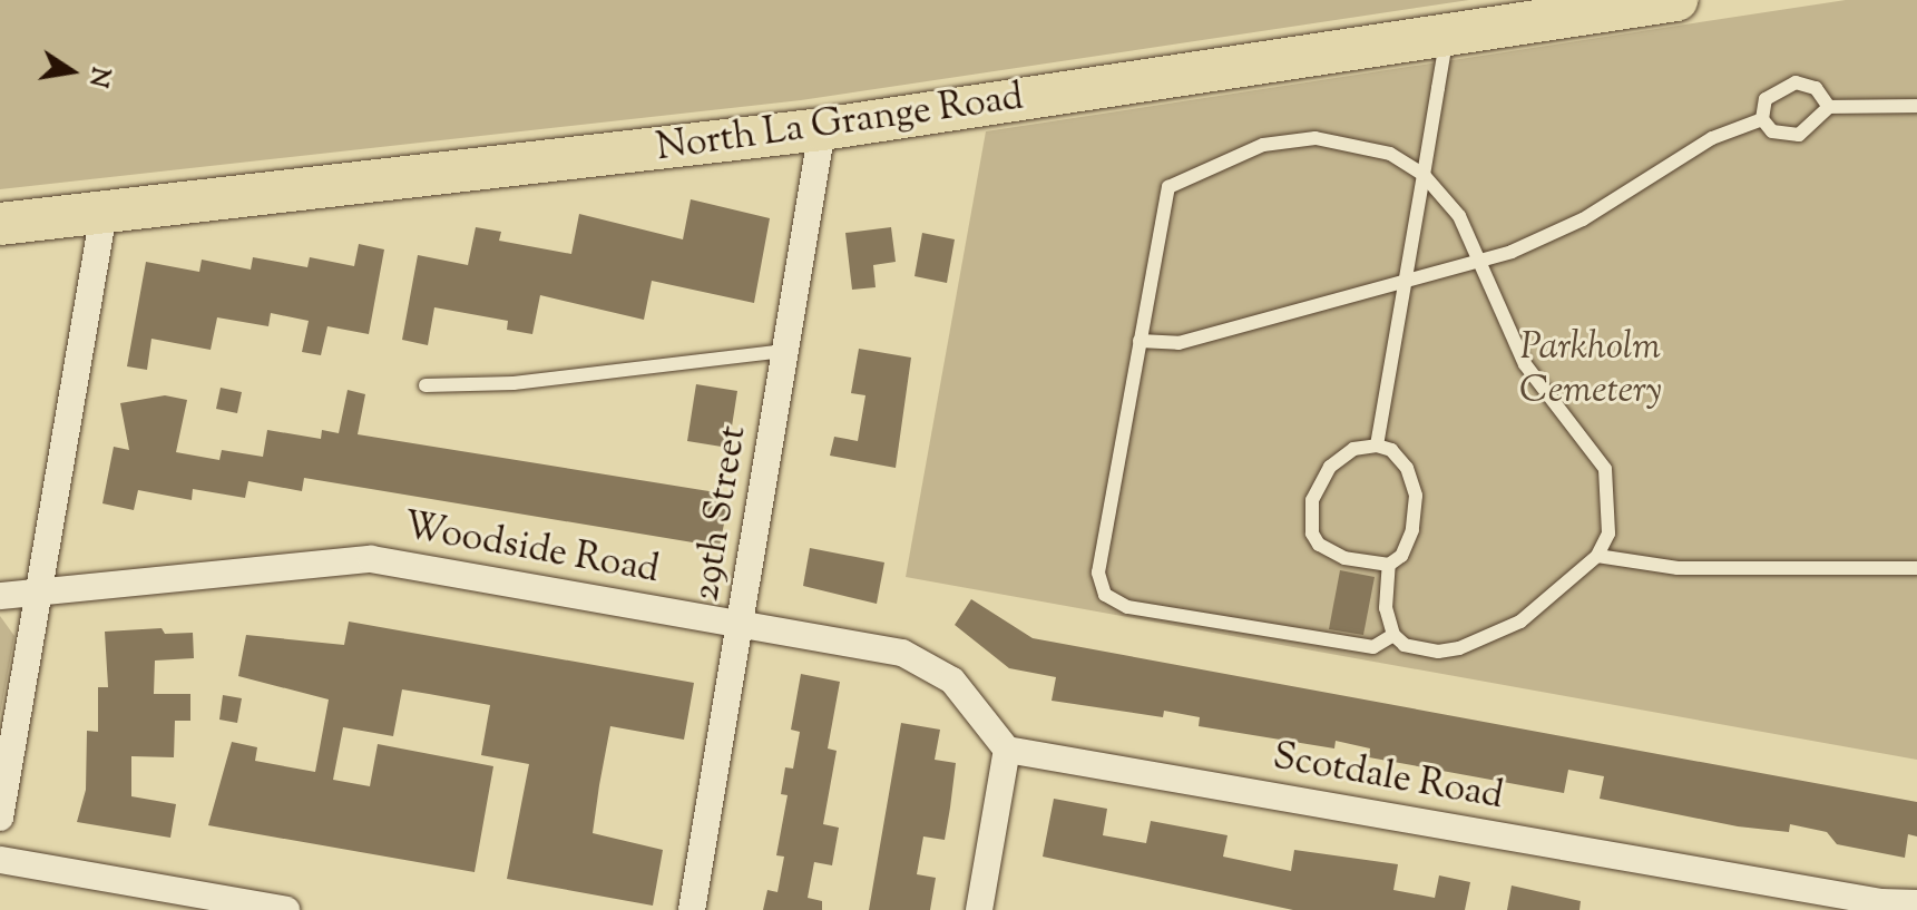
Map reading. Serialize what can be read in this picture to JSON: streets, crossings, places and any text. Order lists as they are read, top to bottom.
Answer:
{
  "streets": {
    "main road": ["North La Grange Road"],
    "street": ["29th Street", "Woodside Road", "Scotdale Road"]
  },
  "crossings": [
    ["North La Grange Road", "29th Street"],
    ["29th Street", "Woodside Road"],
    ["Woodside Road", "Scotdale Road"]
  ],
  "parks": ["Parkholm Cemetery"],
  "north": "right"
}
